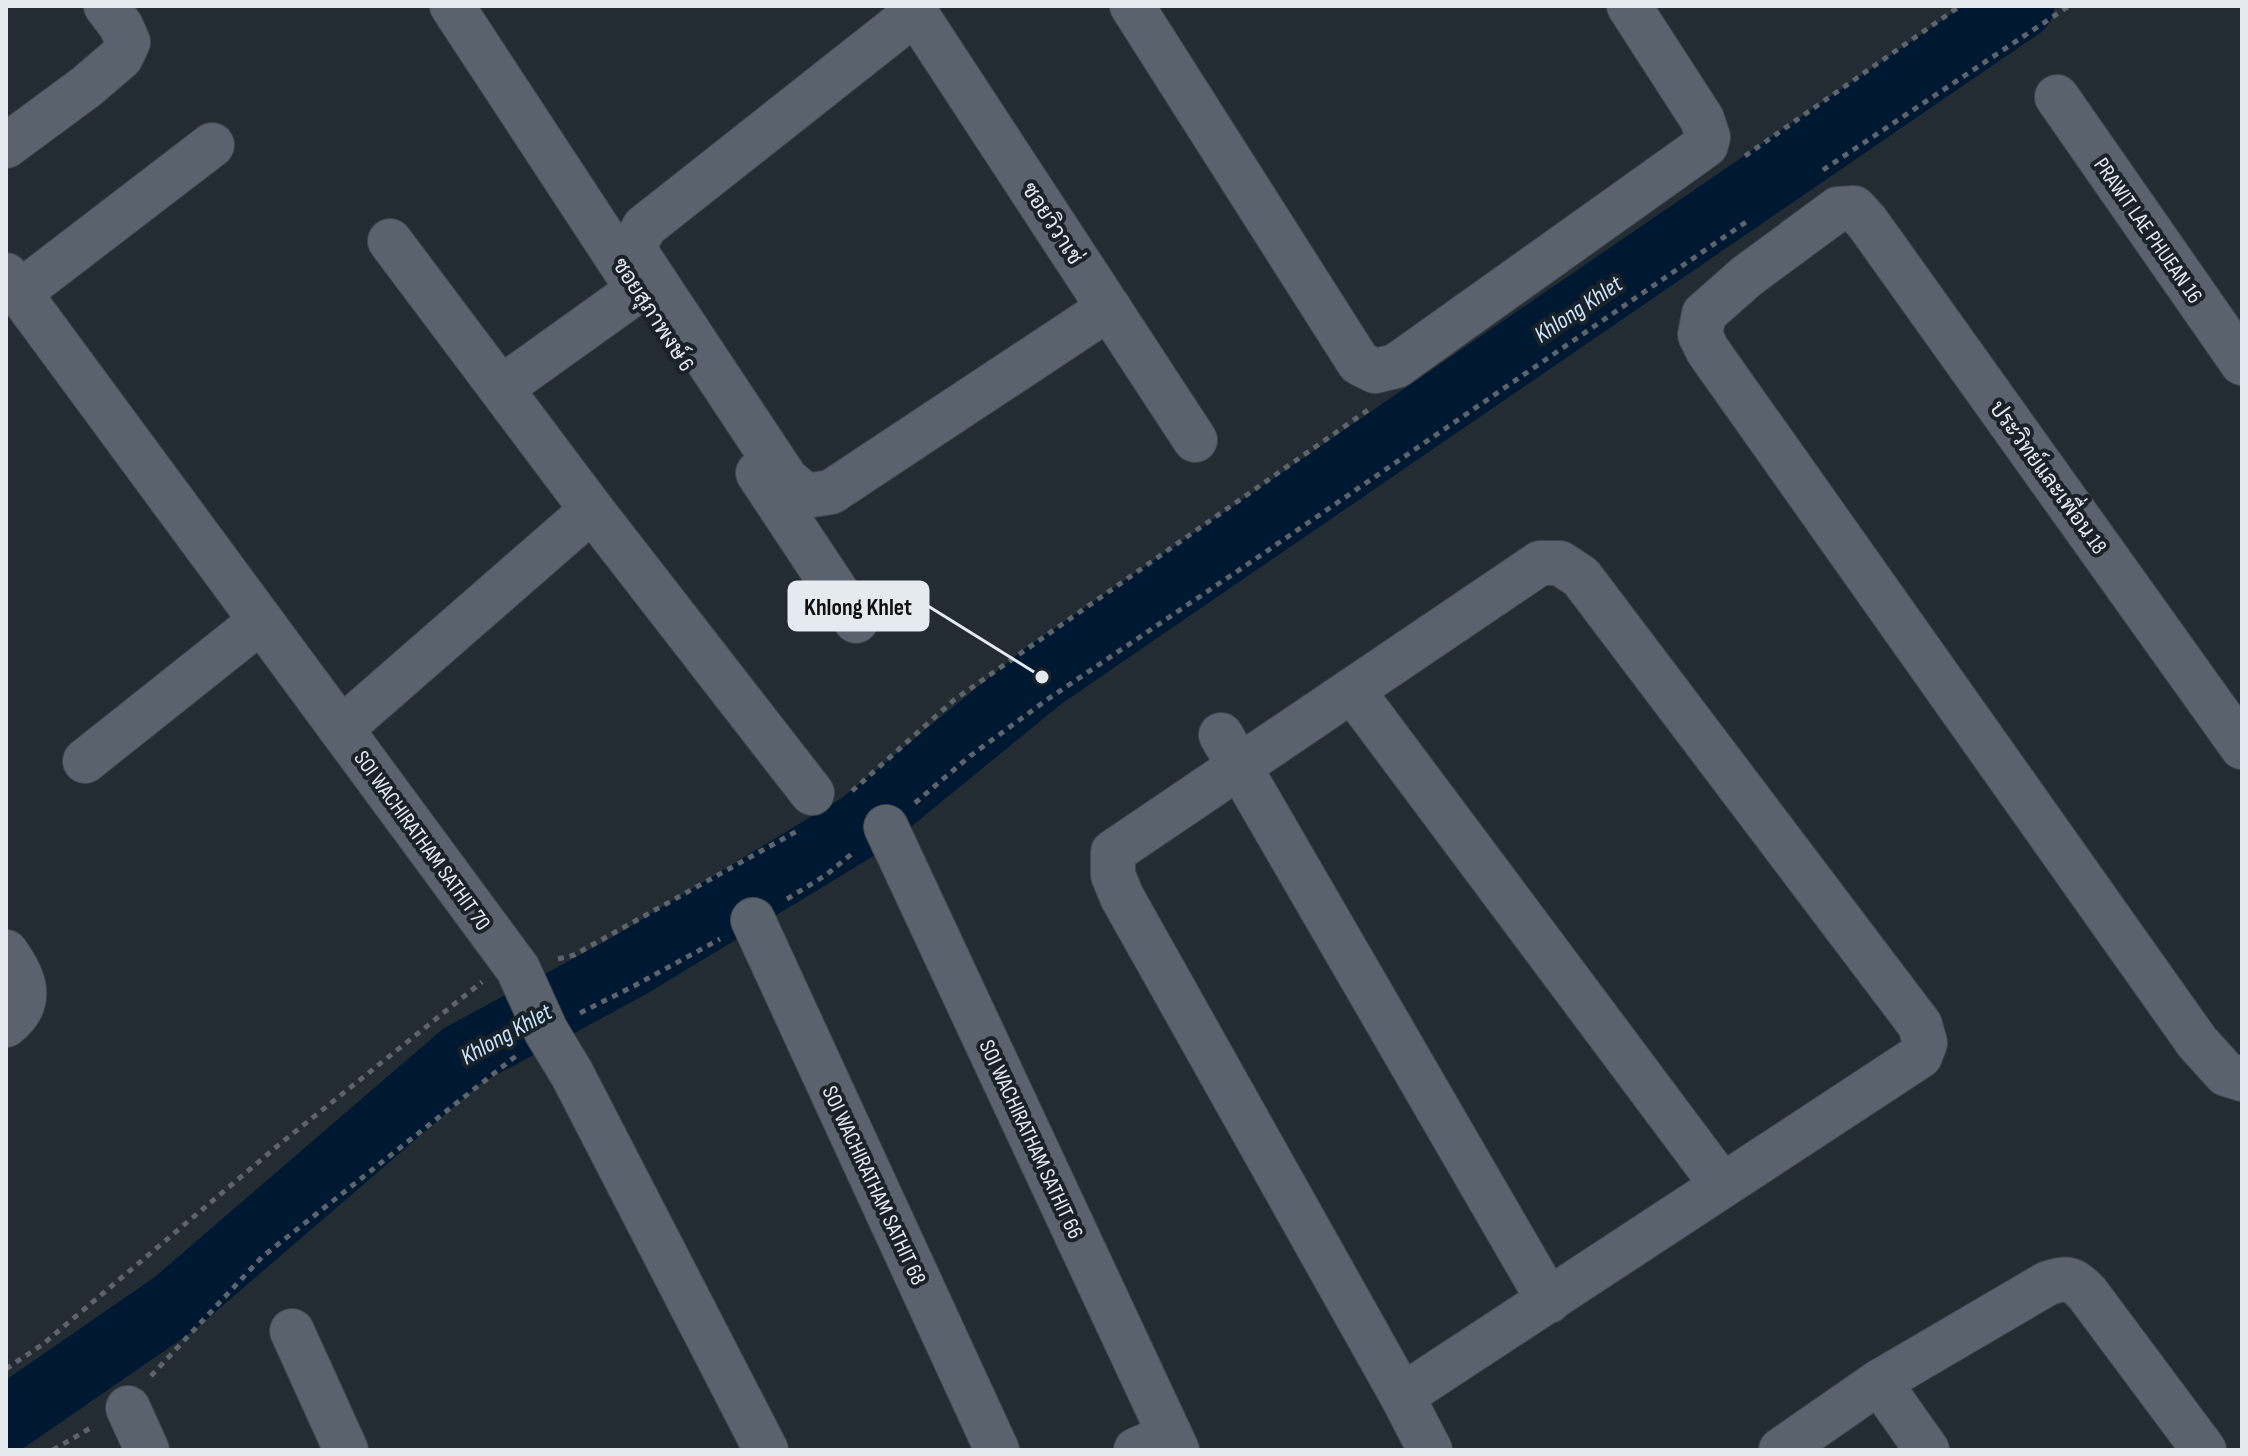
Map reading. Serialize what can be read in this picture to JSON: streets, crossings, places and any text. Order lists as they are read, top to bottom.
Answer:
{
  "streets": {
    "street": [
      "ซอยวิวาเช่",
      "PRAWIT LAE PHUEAN 16",
      "ซอยสุภาพงษ์ 6",
      "ประวิทย์และเพื่อน 18",
      "SOI WACHIRATHAM SATHIT 70",
      "SOI WACHIRATHAM SATHIT 66",
      "SOI WACHIRATHAM SATHIT 68"
    ]
  },
  "water": ["Khlong Khlet"],
  "places": ["Khlong Khlet"]
}
